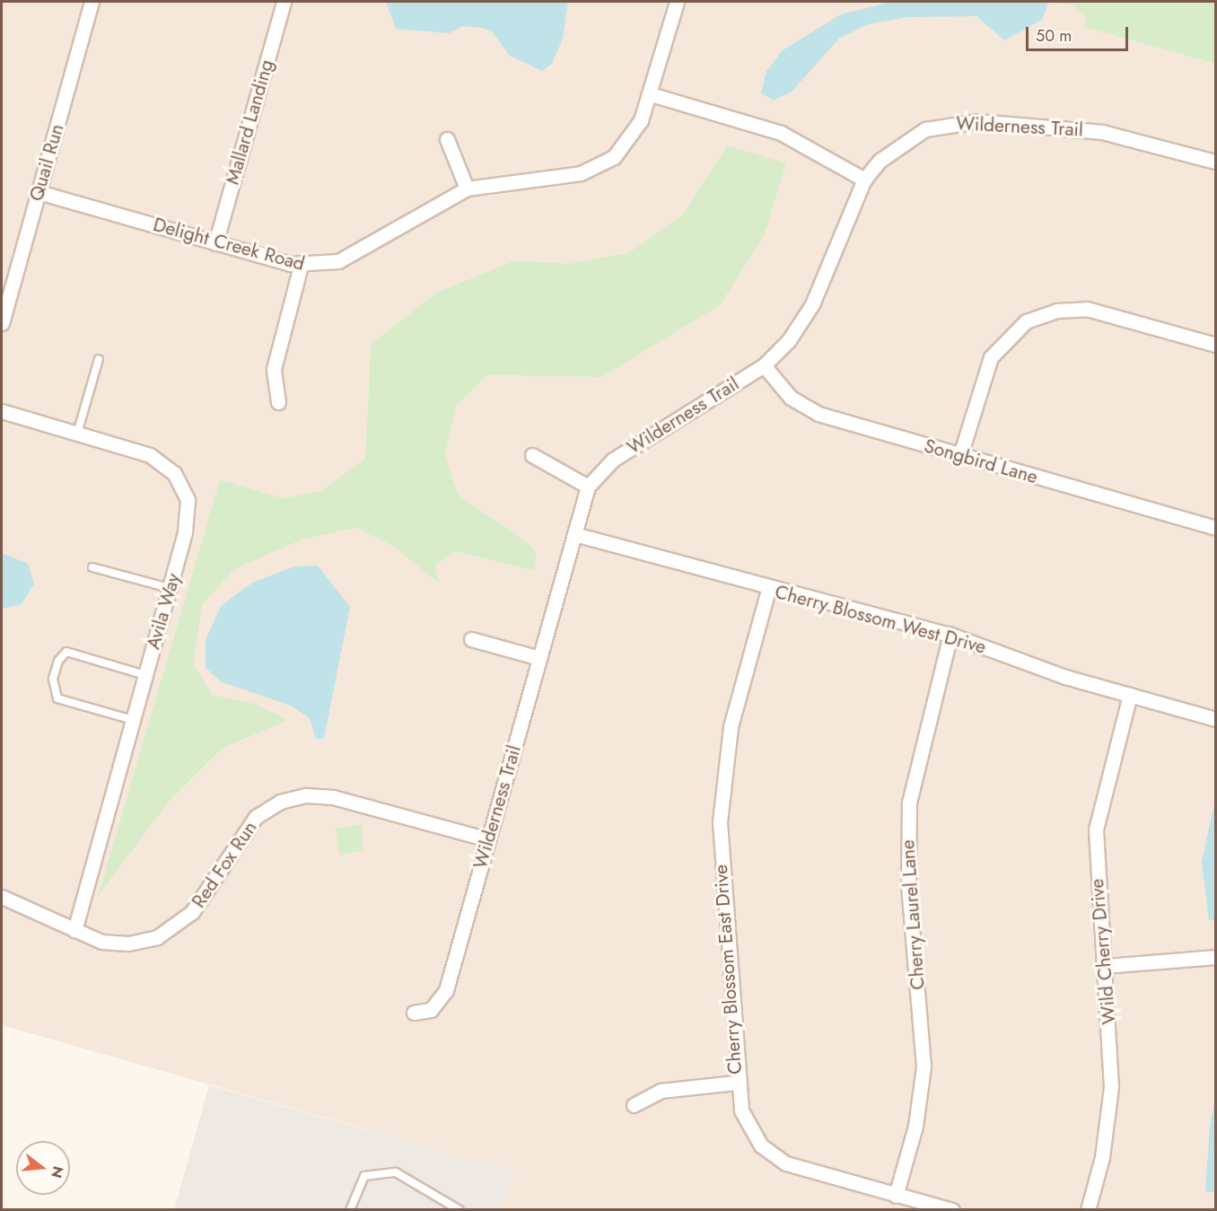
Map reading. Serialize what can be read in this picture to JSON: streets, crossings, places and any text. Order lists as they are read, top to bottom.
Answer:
{
  "streets": {
    "street": [
      "Mallard Landing",
      "Wilderness Trail",
      "Quail Run",
      "Delight Creek Road",
      "Songbird Lane",
      "Avila Way",
      "Cherry Blossom West Drive",
      "Red Fox Run",
      "Cherry Laurel Lane",
      "Wild Cherry Drive",
      "Cherry Blossom East Drive"
    ]
  },
  "crossings": [
    ["Mallard Landing", "Delight Creek Road"],
    ["Wilderness Trail", "Songbird Lane"],
    ["Wilderness Trail", "Cherry Blossom West Drive"],
    ["Wilderness Trail", "Red Fox Run"],
    ["Quail Run", "Delight Creek Road"],
    ["Avila Way", "Red Fox Run"],
    ["Cherry Blossom West Drive", "Cherry Laurel Lane"],
    ["Cherry Blossom West Drive", "Wild Cherry Drive"],
    ["Cherry Blossom West Drive", "Cherry Blossom East Drive"],
    ["Cherry Laurel Lane", "Cherry Blossom East Drive"]
  ],
  "scale_bar": "50 m",
  "north": "right"
}
